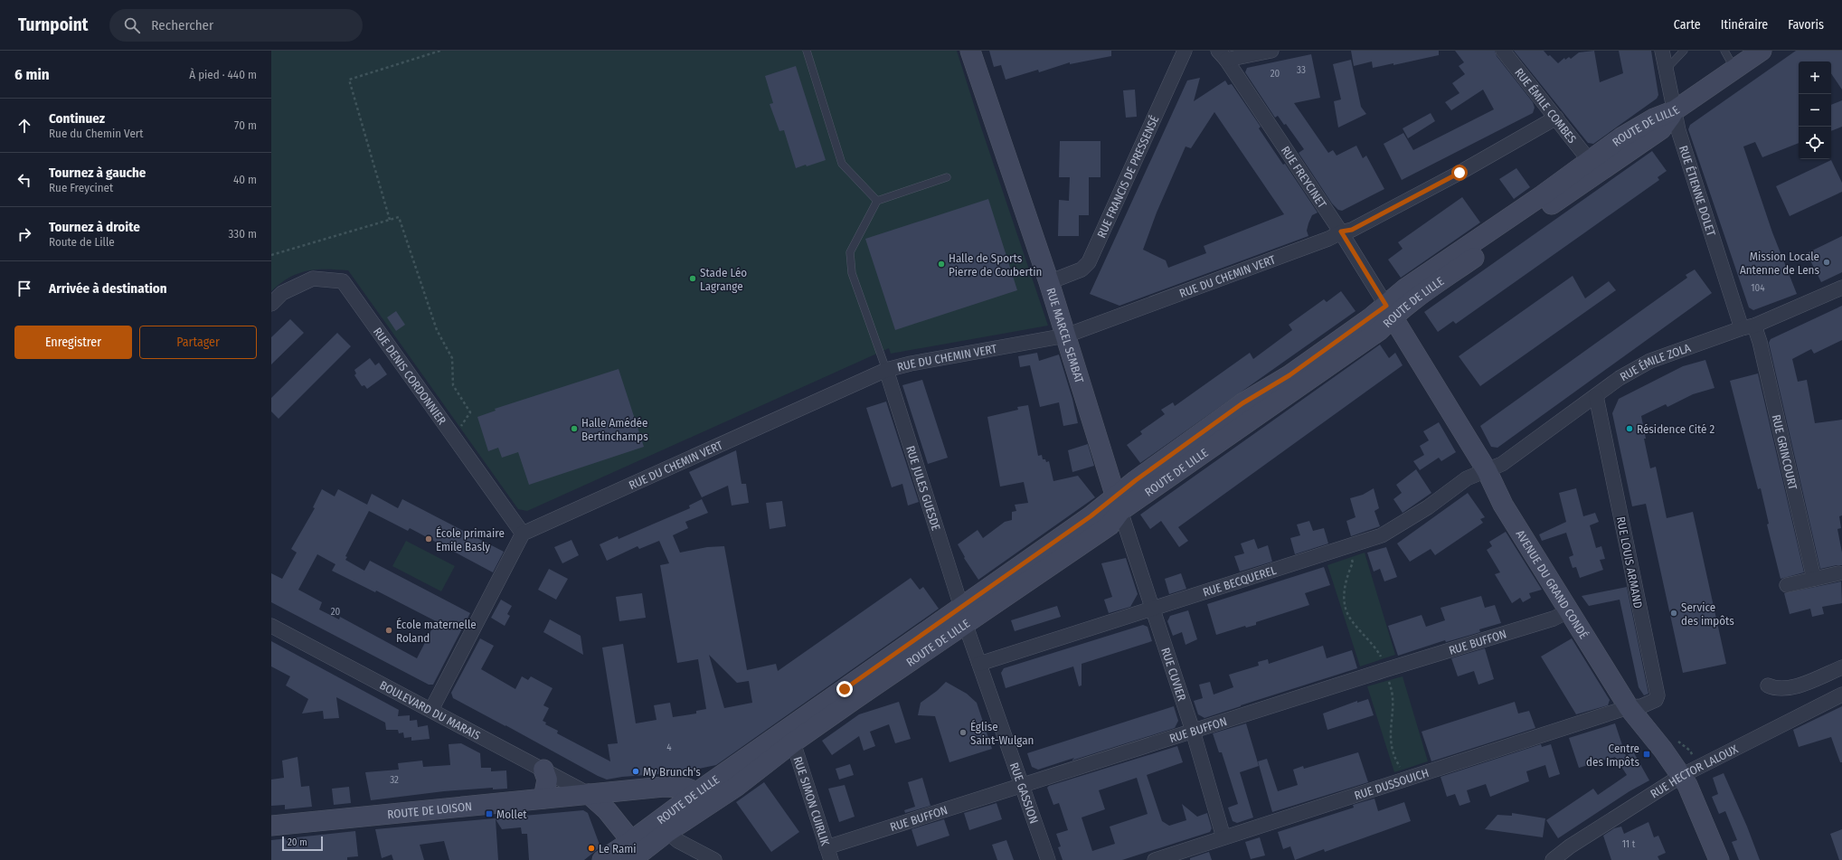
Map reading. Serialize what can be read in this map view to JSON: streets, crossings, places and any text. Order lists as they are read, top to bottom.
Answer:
{
  "streets": {
    "main road": [
      "ROUTE DE LILLE",
      "RUE MARCEL SEMBAT",
      "AVENUE DU GRAND CONDÉ",
      "ROUTE DE LOISON"
    ],
    "street": [
      "RUE ÉMILE COMBES",
      "RUE FRANCIS DE PRESSENSÉ",
      "RUE FREYCINET",
      "RUE ÉTIENNE DOLET",
      "RUE DU CHEMIN VERT",
      "RUE ÉMILE ZOLA",
      "RUE DENIS CORDONNIER",
      "RUE GRINCOURT",
      "RUE JULES GUESDE",
      "RUE LOUIS ARMAND",
      "RUE BECQUEREL",
      "RUE BUFFON",
      "RUE CUVIER",
      "BOULEVARD DU MARAIS",
      "RUE HECTOR LALOUX",
      "RUE DUSSOUICH",
      "RUE GASSION",
      "RUE SIMON CUIRLIK"
    ]
  },
  "crossings": [
    ["RUE ÉMILE COMBES", "ROUTE DE LILLE"],
    ["RUE ÉMILE COMBES", "RUE DU CHEMIN VERT"],
    ["ROUTE DE LILLE", "RUE FREYCINET"],
    ["ROUTE DE LILLE", "RUE ÉTIENNE DOLET"],
    ["ROUTE DE LILLE", "RUE MARCEL SEMBAT"],
    ["ROUTE DE LILLE", "RUE JULES GUESDE"],
    ["ROUTE DE LILLE", "AVENUE DU GRAND CONDÉ"],
    ["ROUTE DE LILLE", "RUE CUVIER"],
    ["ROUTE DE LILLE", "RUE GASSION"],
    ["ROUTE DE LILLE", "RUE SIMON CUIRLIK"],
    ["ROUTE DE LILLE", "ROUTE DE LOISON"],
    ["RUE FRANCIS DE PRESSENSÉ", "RUE MARCEL SEMBAT"],
    ["RUE FREYCINET", "RUE DU CHEMIN VERT"],
    ["RUE FREYCINET", "AVENUE DU GRAND CONDÉ"],
    ["RUE ÉTIENNE DOLET", "RUE ÉMILE ZOLA"],
    ["RUE ÉTIENNE DOLET", "RUE GRINCOURT"],
    ["RUE DU CHEMIN VERT", "RUE MARCEL SEMBAT"],
    ["RUE DU CHEMIN VERT", "RUE DENIS CORDONNIER"],
    ["RUE DU CHEMIN VERT", "RUE JULES GUESDE"],
    ["RUE MARCEL SEMBAT", "RUE CUVIER"],
    ["RUE ÉMILE ZOLA", "RUE GRINCOURT"],
    ["RUE ÉMILE ZOLA", "RUE LOUIS ARMAND"],
    ["RUE ÉMILE ZOLA", "RUE BECQUEREL"],
    ["RUE ÉMILE ZOLA", "AVENUE DU GRAND CONDÉ"],
    ["RUE JULES GUESDE", "RUE GASSION"],
    ["RUE LOUIS ARMAND", "AVENUE DU GRAND CONDÉ"],
    ["RUE LOUIS ARMAND", "RUE DUSSOUICH"],
    ["RUE BECQUEREL", "AVENUE DU GRAND CONDÉ"],
    ["RUE BECQUEREL", "RUE CUVIER"],
    ["RUE BECQUEREL", "RUE GASSION"],
    ["AVENUE DU GRAND CONDÉ", "RUE BUFFON"],
    ["AVENUE DU GRAND CONDÉ", "RUE HECTOR LALOUX"],
    ["AVENUE DU GRAND CONDÉ", "RUE DUSSOUICH"],
    ["RUE BUFFON", "RUE CUVIER"],
    ["RUE BUFFON", "RUE GASSION"],
    ["RUE BUFFON", "RUE SIMON CUIRLIK"],
    ["RUE CUVIER", "RUE DUSSOUICH"],
    ["BOULEVARD DU MARAIS", "ROUTE DE LOISON"]
  ],
  "places": {
    "other": [
      "Mission Locale Antenne de Lens",
      "Halle de Sports Pierre de Coubertin",
      "Stade Léo Lagrange",
      "Halle Amédée Bertinchamps",
      "Résidence Cité 2",
      "École primaire Emile Basly",
      "Service des impôts",
      "École maternelle Roland",
      "Église Saint-Wulgan",
      "My Brunch's",
      "Le Rami"
    ],
    "transit": ["Centre des Impôts", "Mollet"]
  },
  "house_numbers": [
    "33",
    "20",
    "104",
    "20",
    "4",
    "32",
    "11 t"
  ],
  "scale_bar": "20 m",
  "page": {
    "header": "Turnpoint",
    "search": "Rechercher",
    "nav": ["Carte", "Itinéraire", "Favoris"],
    "heading": ["6 min", "À pied · 440 m"],
    "map_buttons": ["+", "−"],
    "list": [
      ["Continuez", "Rue du Chemin Vert", "70 m"],
      ["Tournez à gauche", "Rue Freycinet", "40 m"],
      ["Tournez à droite", "Route de Lille", "330 m"],
      "Arrivée à destination"
    ],
    "buttons": ["Enregistrer", "Partager"],
    "scale": "20 m"
  }
}
